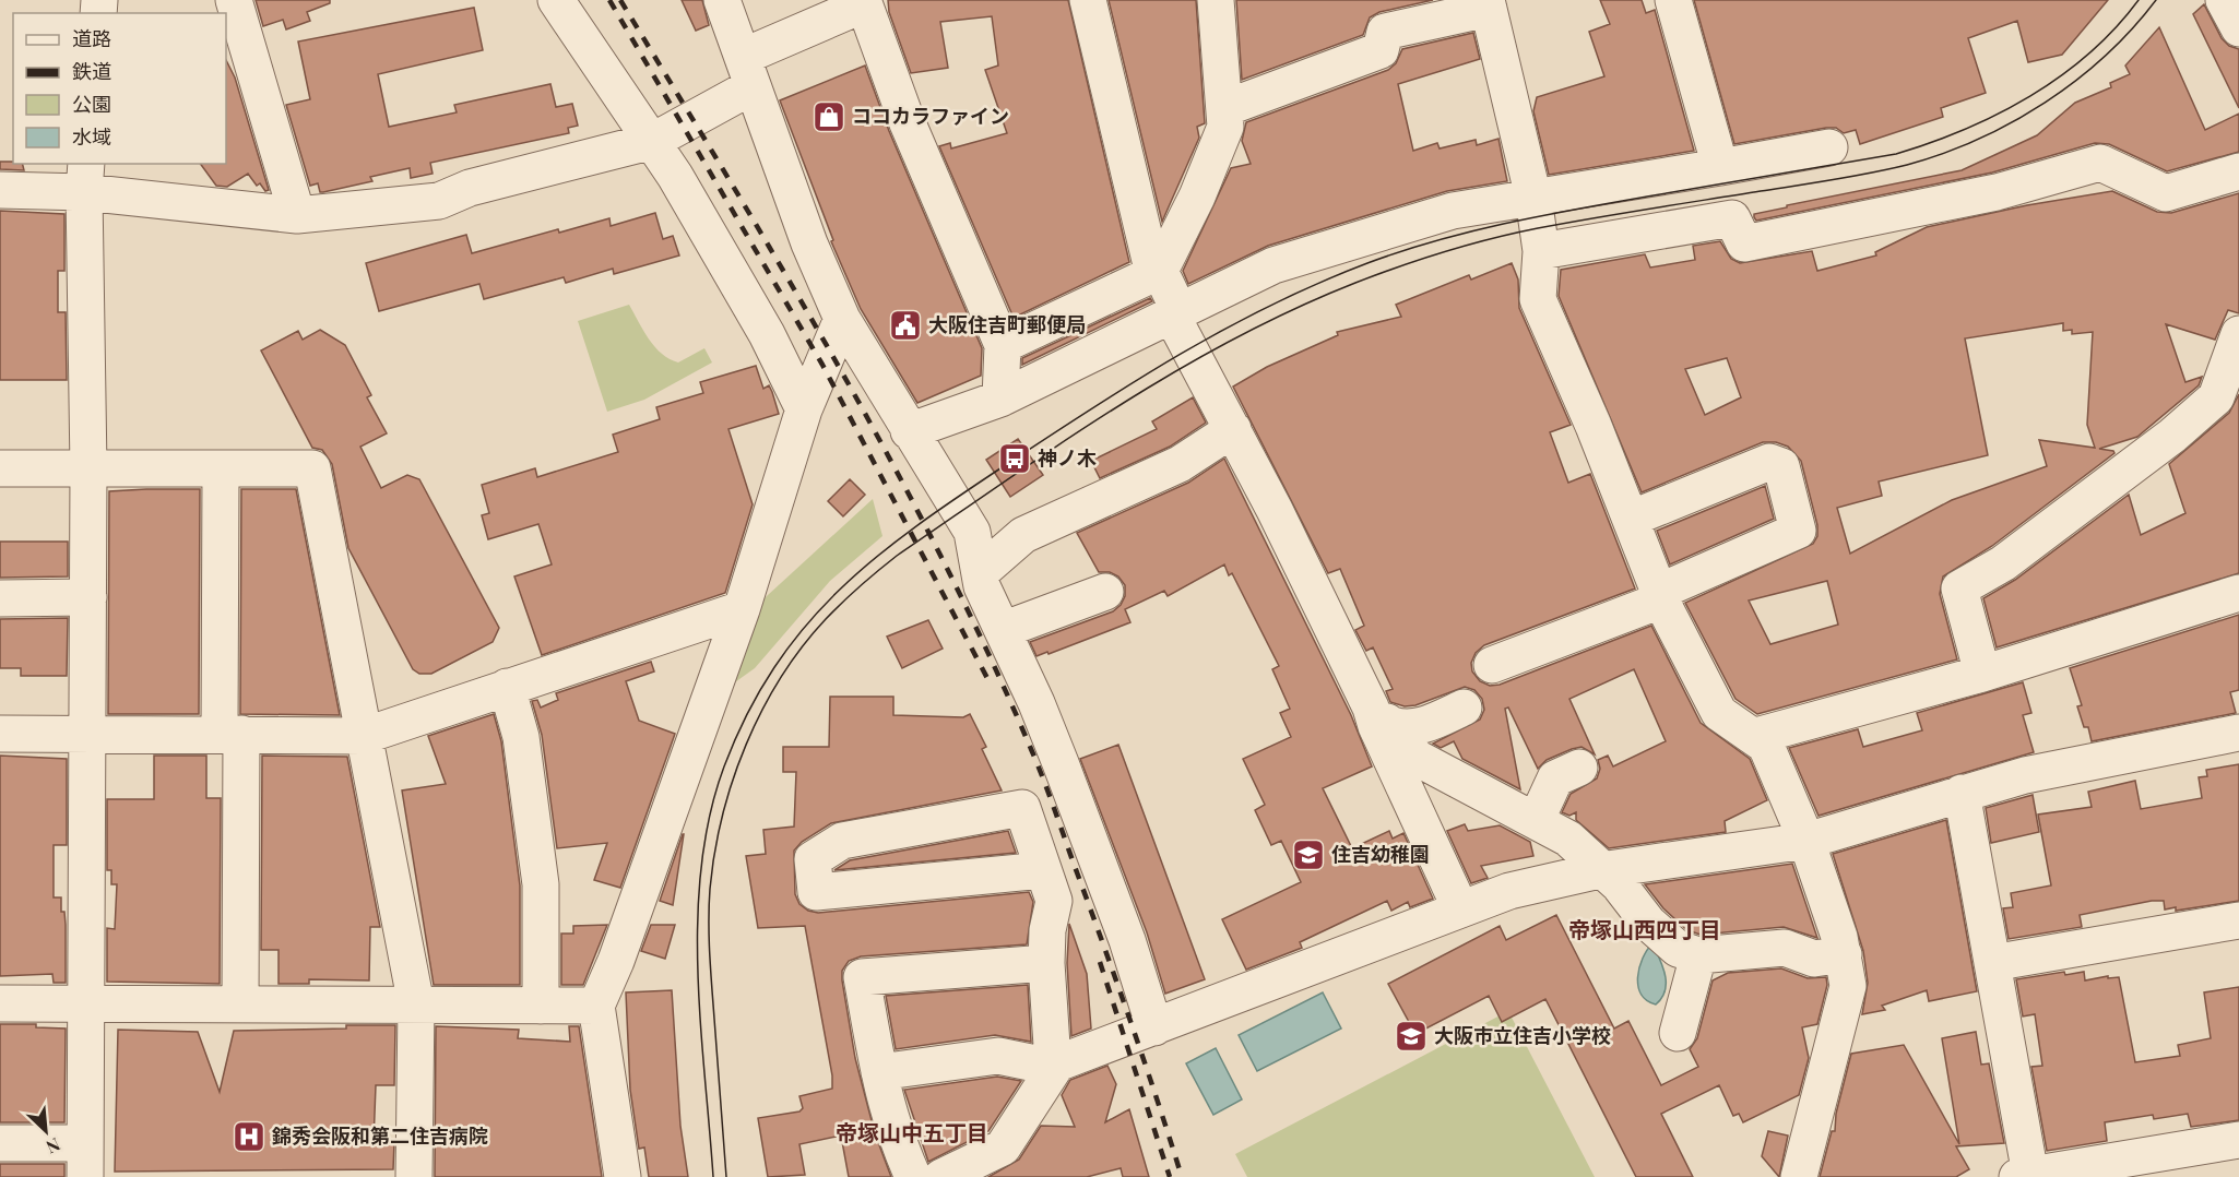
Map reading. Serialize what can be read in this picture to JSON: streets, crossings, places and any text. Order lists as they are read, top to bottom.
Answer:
{
  "districts": ["帝塚山西四丁目", "帝塚山中五丁目"],
  "places": {
    "shop": ["ココカラファイン"],
    "public building": ["大阪住吉町郵便局"],
    "bus stop": ["神ノ木"],
    "school or university": ["住吉幼稚園", "大阪市立住吉小学校"],
    "hospital": ["錦秀会阪和第二住吉病院"]
  },
  "legend": [
    "道路",
    "鉄道",
    "公園",
    "水域"
  ],
  "north": "bottom right"
}
